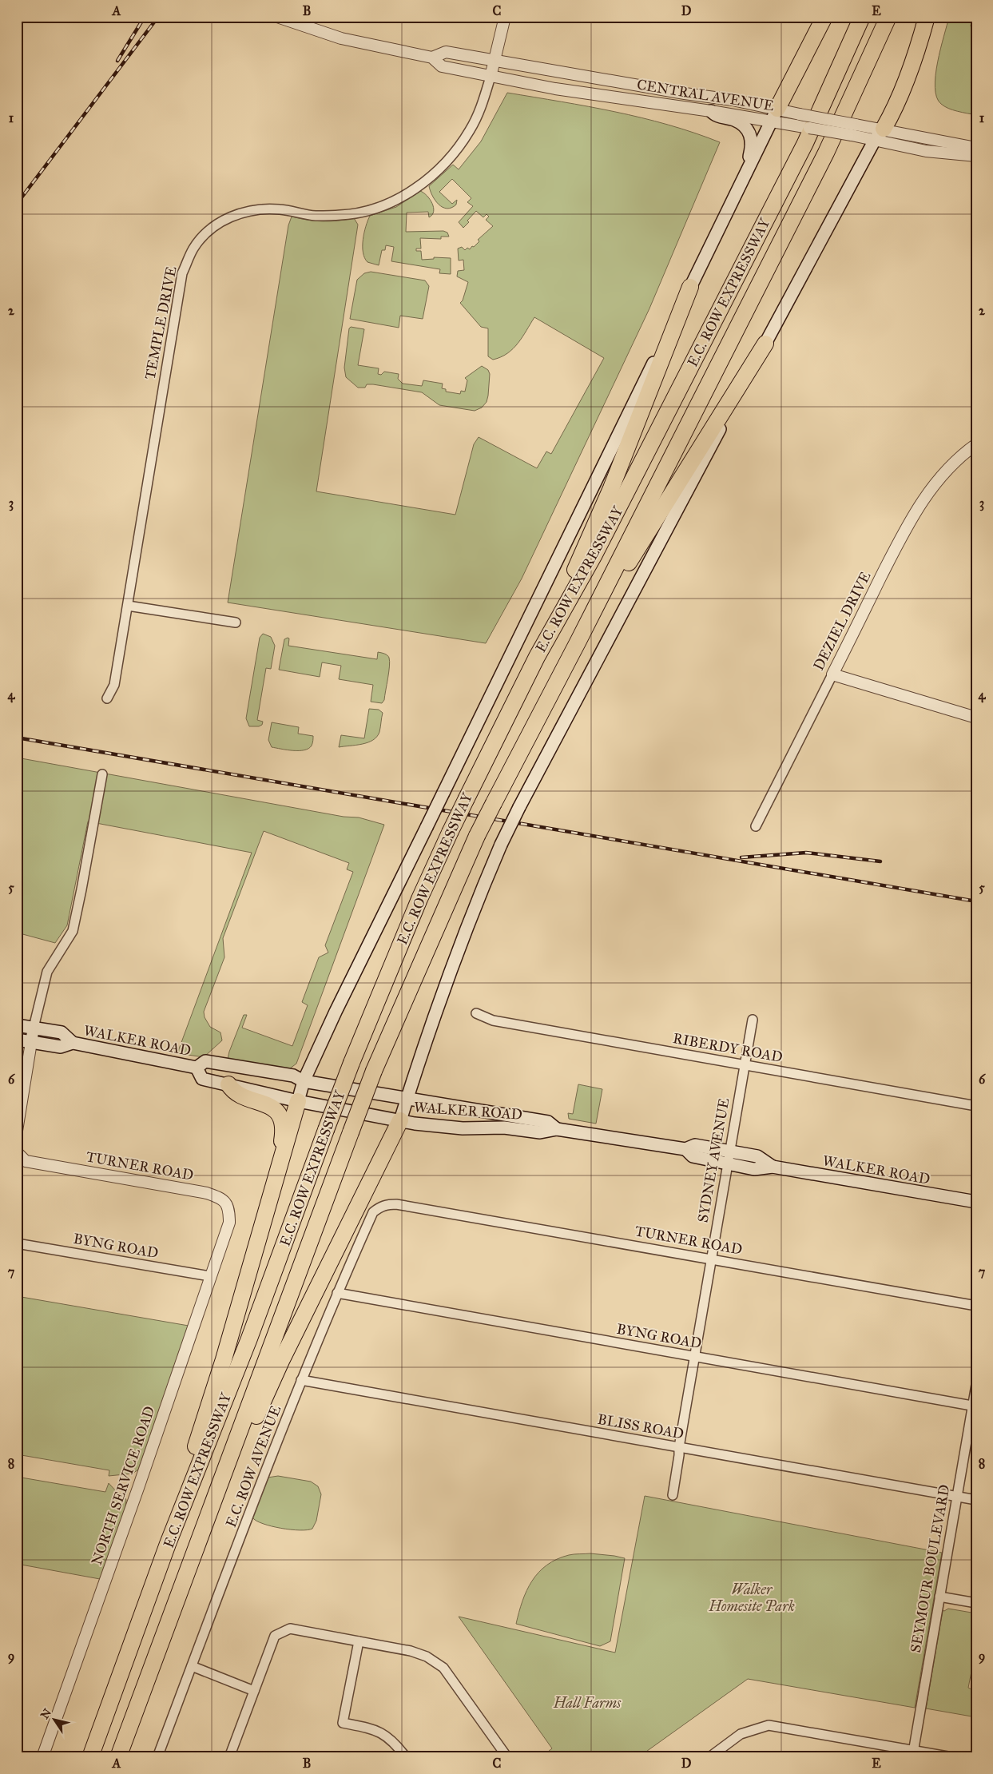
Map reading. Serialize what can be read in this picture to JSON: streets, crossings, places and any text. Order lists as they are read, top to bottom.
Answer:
{
  "streets": {
    "highway": ["E.C. ROW EXPRESSWAY"],
    "main road": ["WALKER ROAD"],
    "street": [
      "CENTRAL AVENUE",
      "TEMPLE DRIVE",
      "DEZIEL DRIVE",
      "RIBERDY ROAD",
      "SYDNEY AVENUE",
      "TURNER ROAD",
      "BYNG ROAD",
      "BLISS ROAD",
      "E.C. ROW AVENUE",
      "NORTH SERVICE ROAD",
      "SEYMOUR BOULEVARD"
    ]
  },
  "crossings": [
    ["CENTRAL AVENUE", "TEMPLE DRIVE"],
    ["WALKER ROAD", "SYDNEY AVENUE"],
    ["RIBERDY ROAD", "SYDNEY AVENUE"],
    ["SYDNEY AVENUE", "TURNER ROAD"],
    ["SYDNEY AVENUE", "BYNG ROAD"],
    ["SYDNEY AVENUE", "BLISS ROAD"],
    ["TURNER ROAD", "E.C. ROW AVENUE"],
    ["TURNER ROAD", "NORTH SERVICE ROAD"],
    ["BYNG ROAD", "E.C. ROW AVENUE"],
    ["BYNG ROAD", "NORTH SERVICE ROAD"],
    ["BYNG ROAD", "SEYMOUR BOULEVARD"],
    ["BLISS ROAD", "E.C. ROW AVENUE"],
    ["BLISS ROAD", "SEYMOUR BOULEVARD"]
  ],
  "parks": ["Walker Homesite Park", "Hall Farms"],
  "north": "top left",
  "grid": {
    "columns": [
      "A",
      "B",
      "C",
      "D",
      "E"
    ],
    "rows": [
      "1",
      "2",
      "3",
      "4",
      "5",
      "6",
      "7",
      "8",
      "9"
    ]
  }
}
